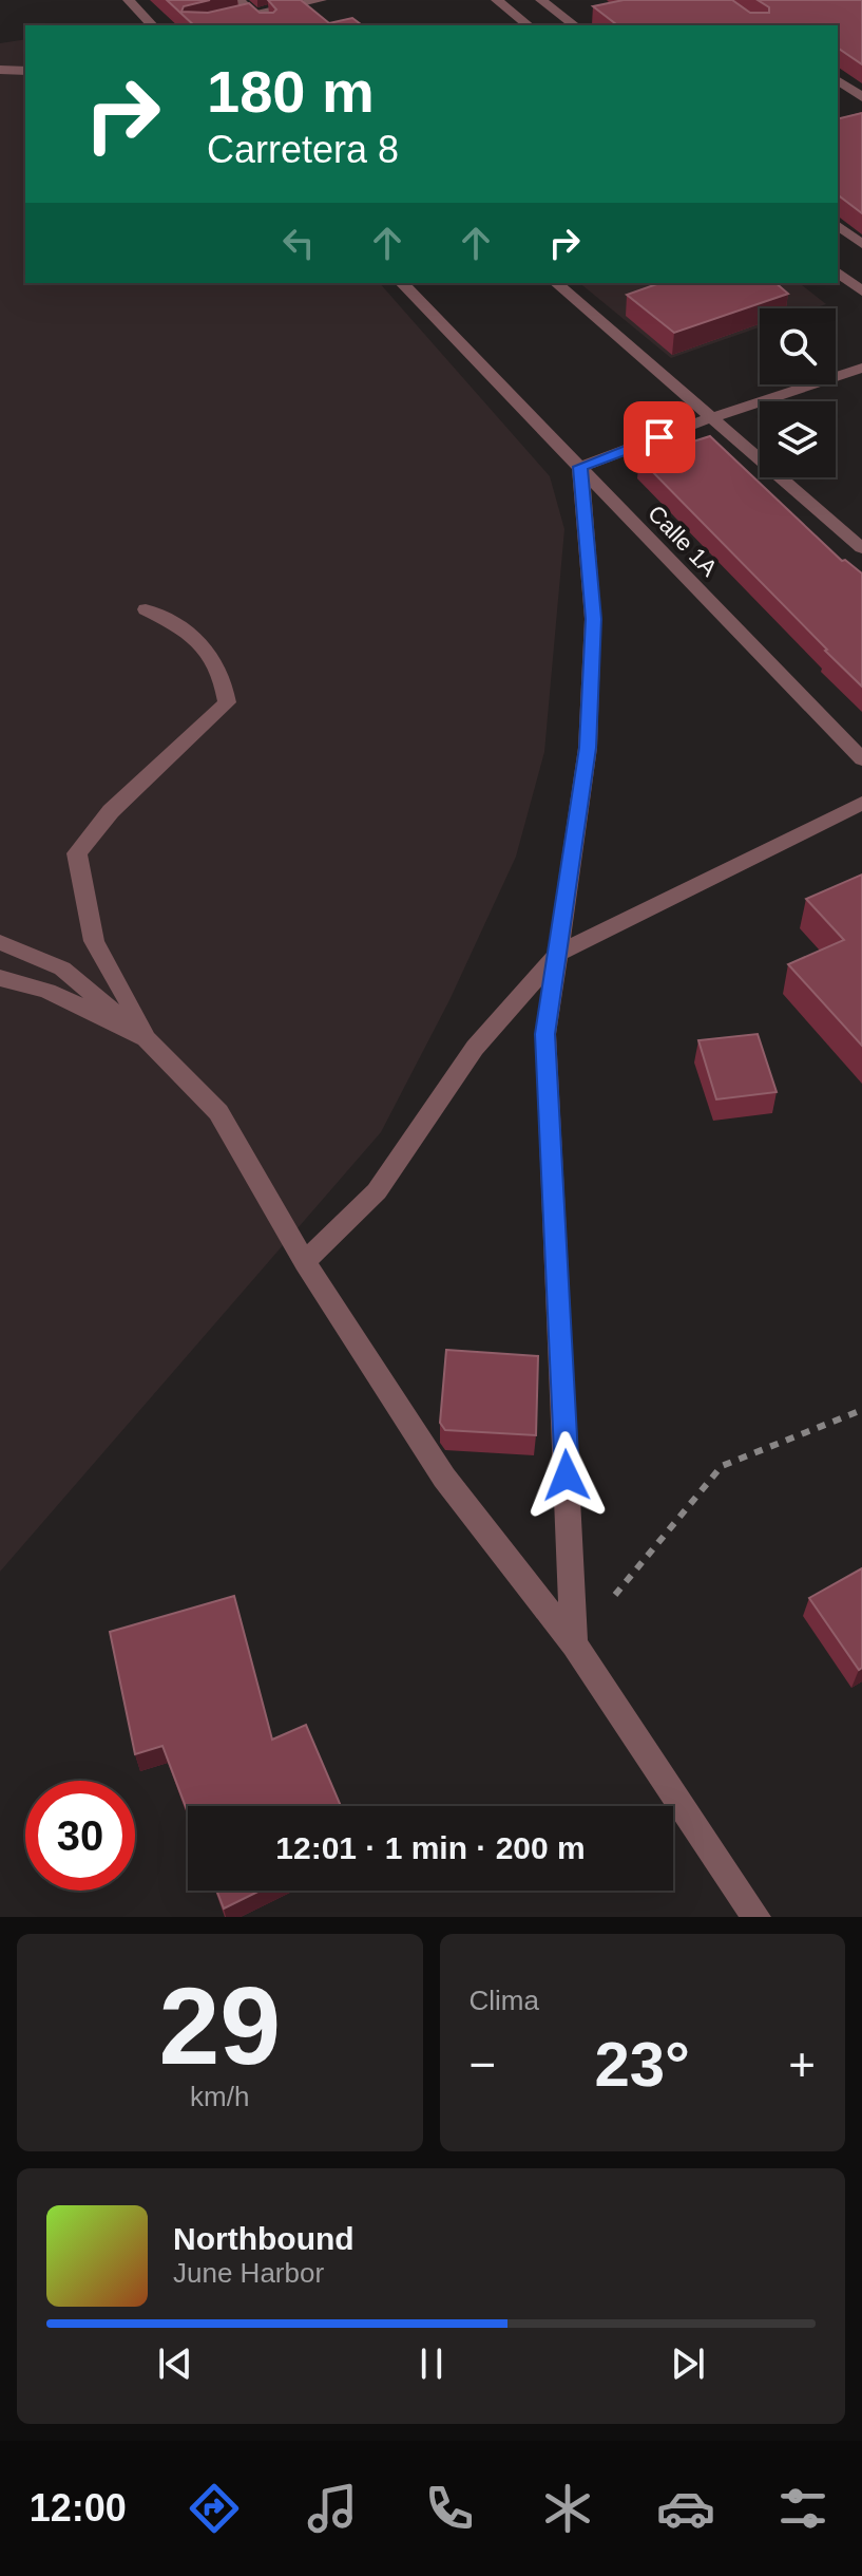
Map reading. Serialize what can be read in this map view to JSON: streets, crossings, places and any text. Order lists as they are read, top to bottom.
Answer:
{
  "streets": {
    "street": ["Calle 1A"]
  },
  "page": {
    "turn": ["180 m", "Carretera 8"],
    "limit": "30",
    "trip": "12:01 · 1 min · 200 m",
    "tile": [
      ["29", "km/h"],
      "Clima"
    ],
    "heat": ["−", "23°", "+"],
    "song": ["Northbound", "June Harbor"],
    "tabs": "12:00"
  }
}
